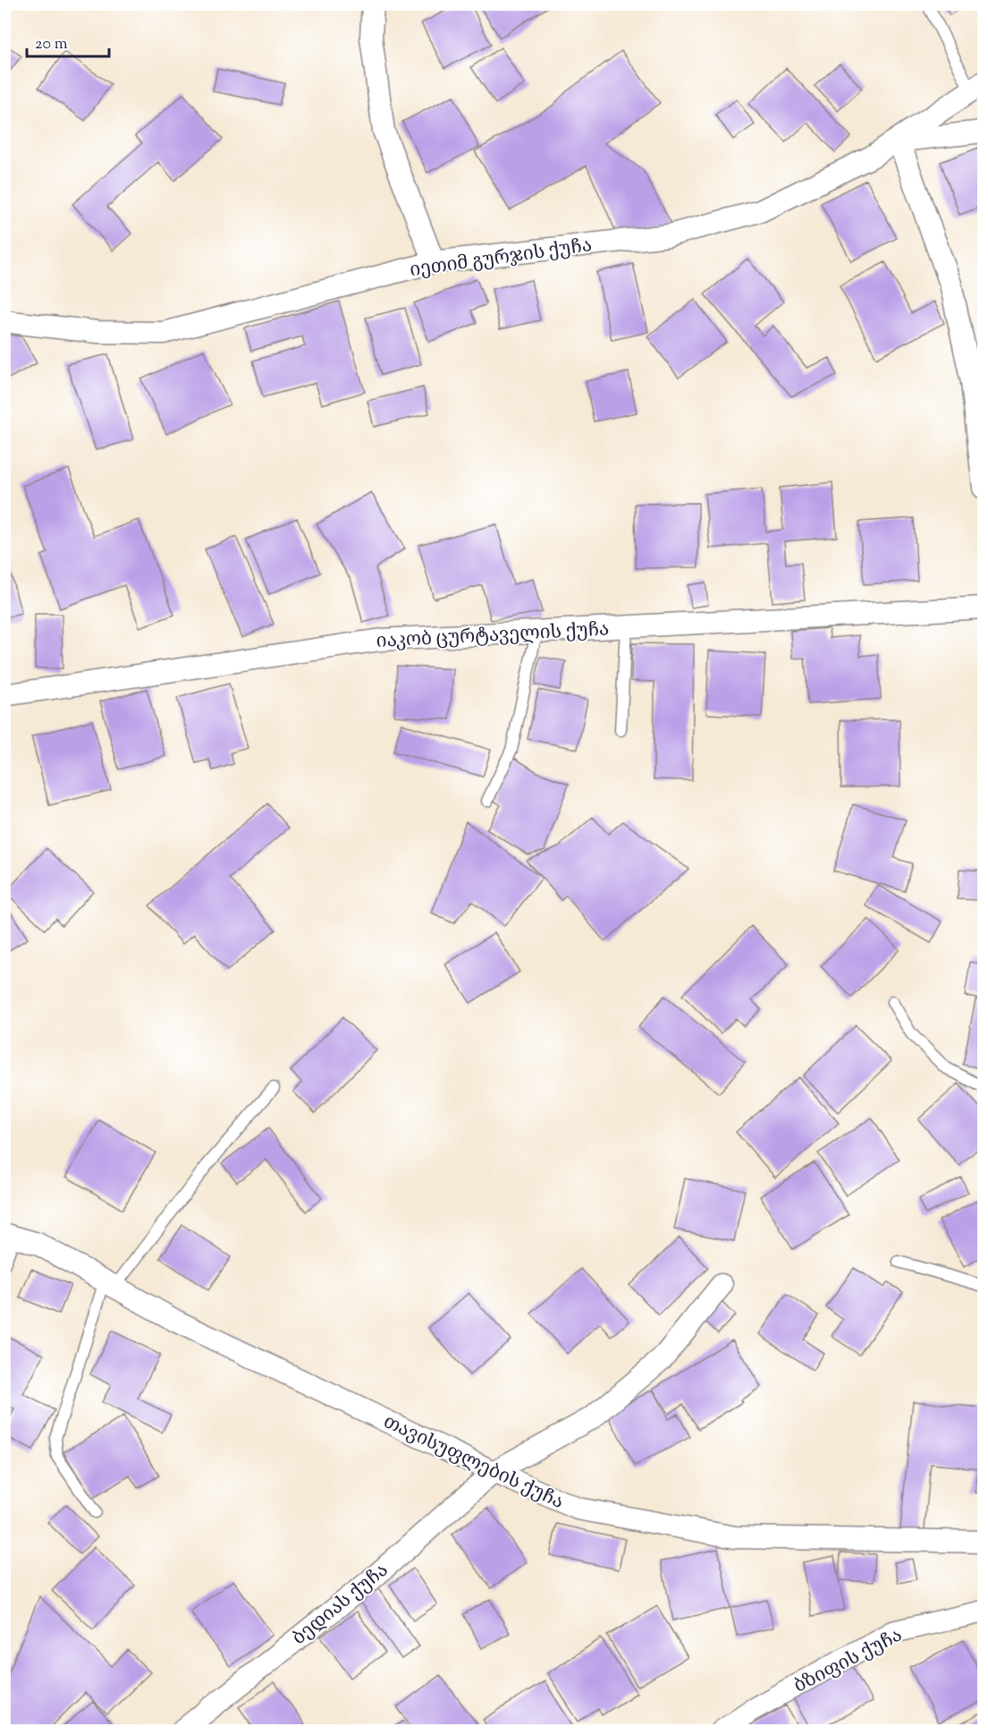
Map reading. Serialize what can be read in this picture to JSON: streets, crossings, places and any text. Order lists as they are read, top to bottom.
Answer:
{
  "streets": {
    "street": [
      "იეთიმ გურჯის ქუჩა",
      "იაკობ ცურტაველის ქუჩა",
      "თავისუფლების ქუჩა",
      "ბედიას ქუჩა",
      "ბზიფის ქუჩა"
    ]
  },
  "crossings": [
    ["თავისუფლების ქუჩა", "ბედიას ქუჩა"]
  ],
  "scale_bar": "20 m"
}
